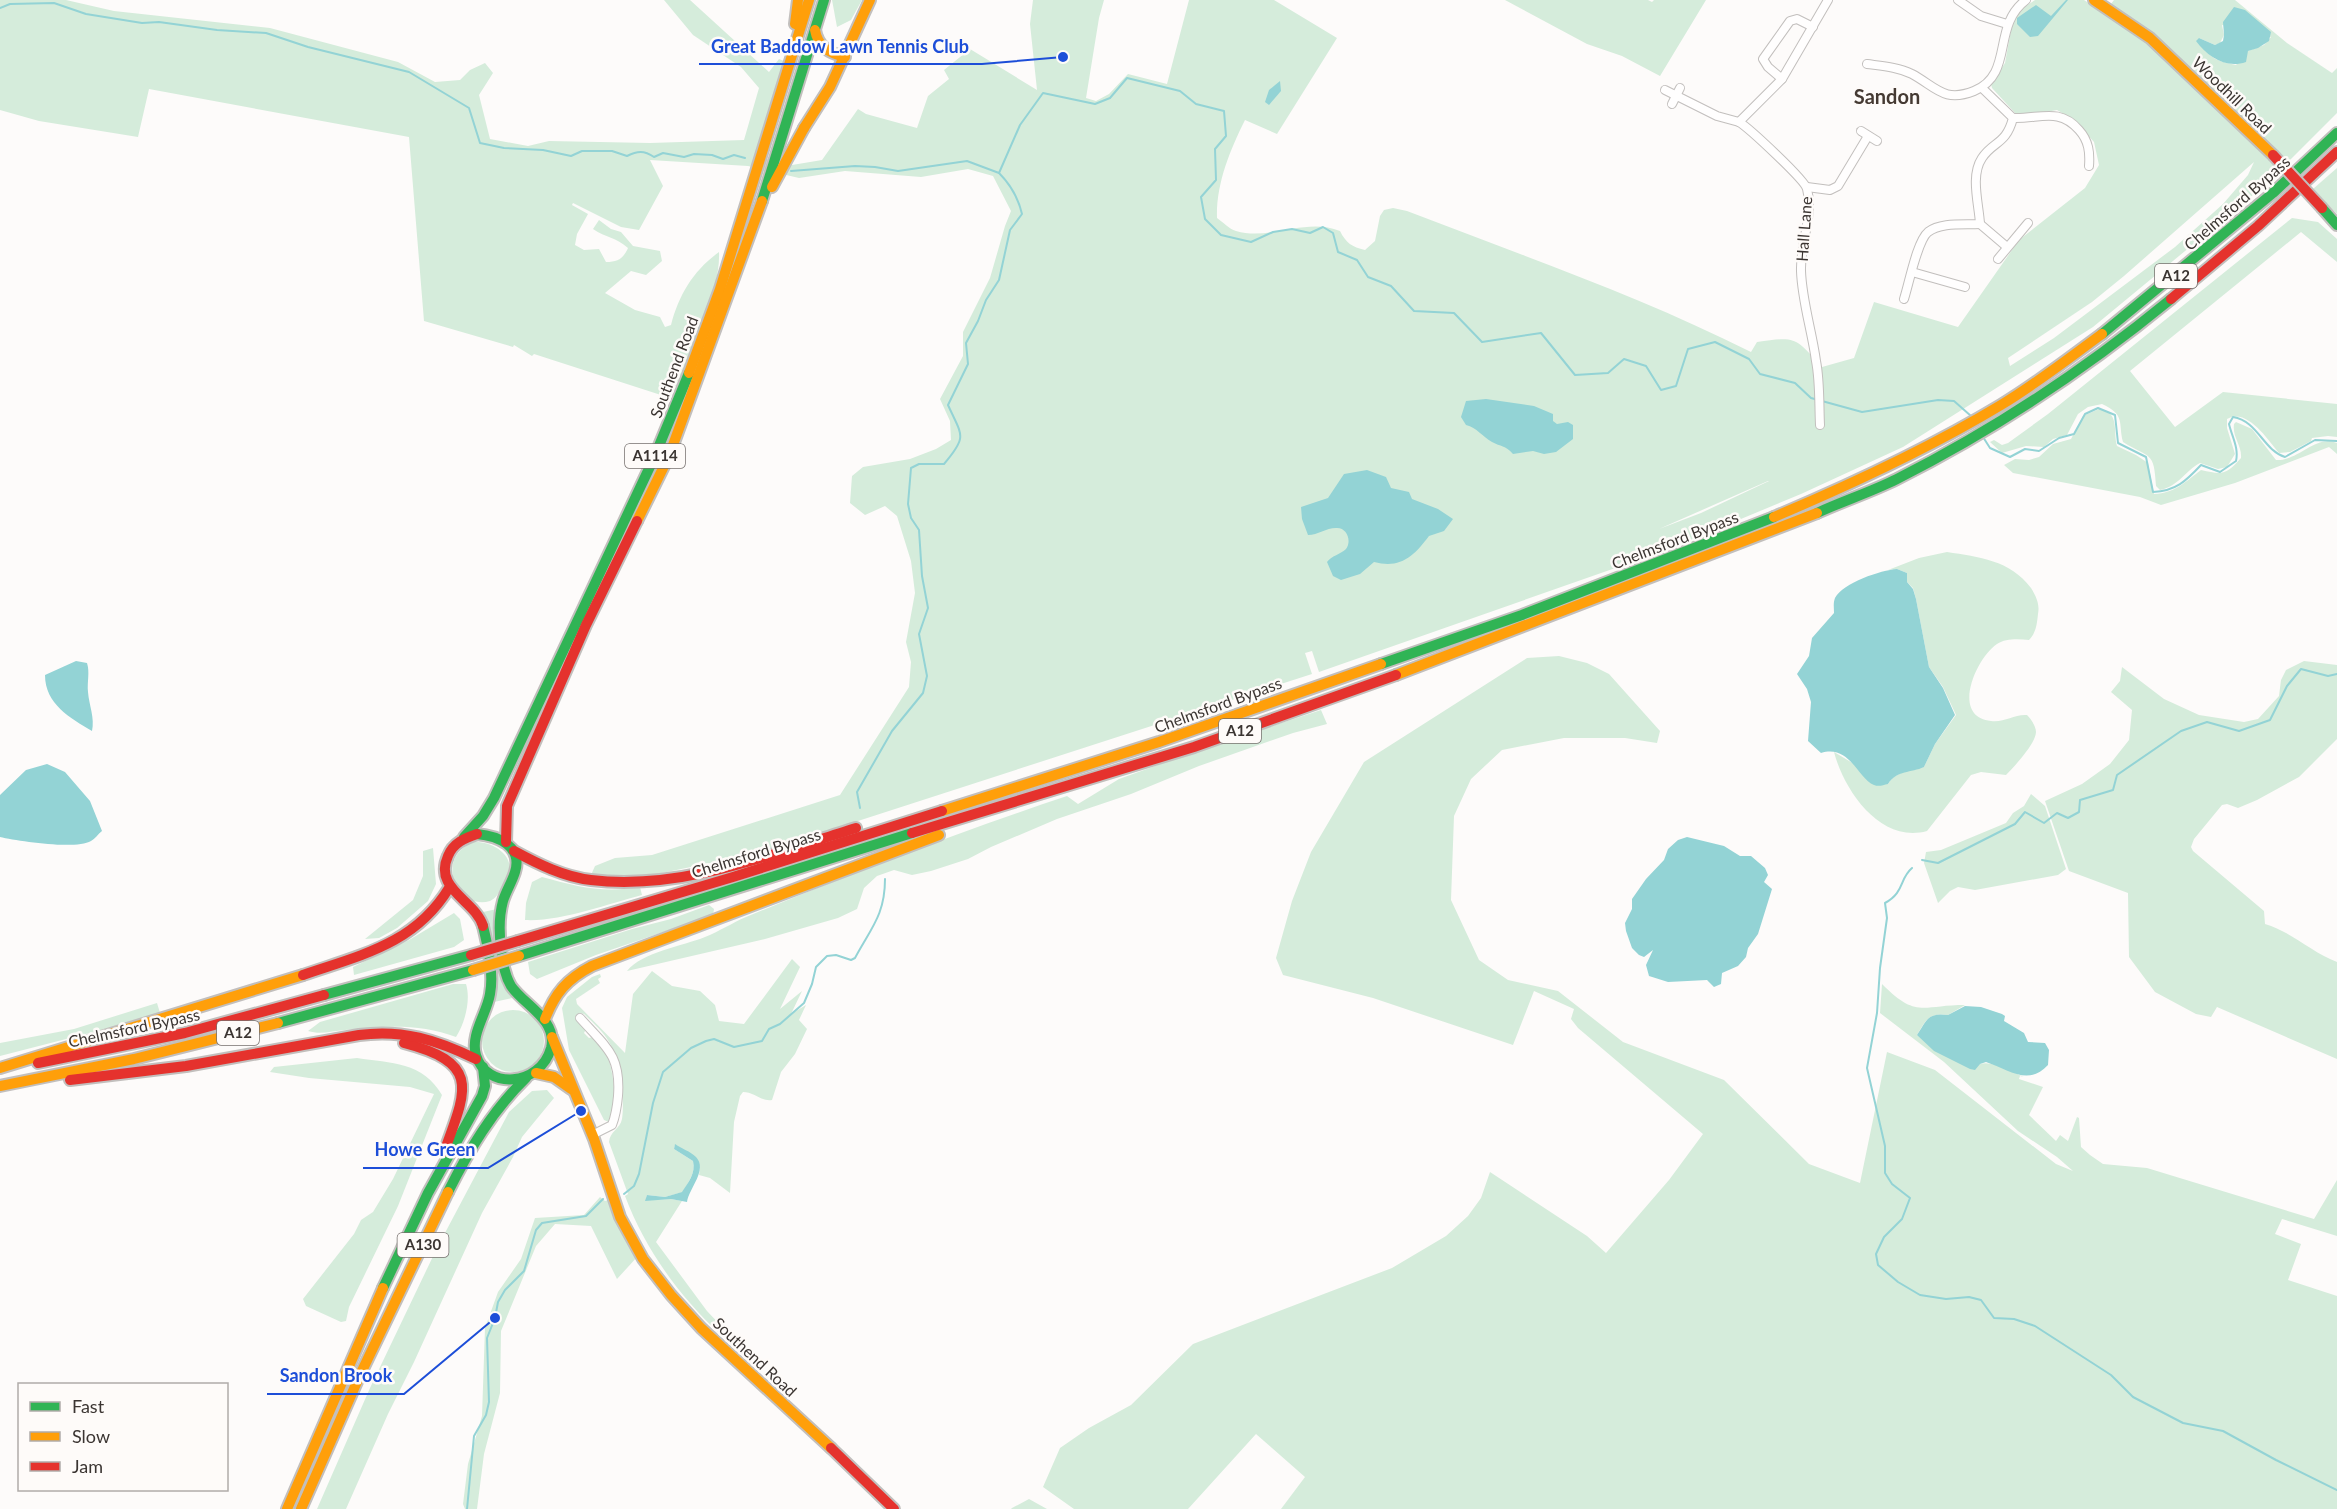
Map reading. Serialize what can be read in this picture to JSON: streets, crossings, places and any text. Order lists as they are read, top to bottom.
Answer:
{
  "streets": {
    "main road": [
      "Woodhill Road",
      "Chelmsford Bypass",
      "A12",
      "Southend Road",
      "A1114",
      "A130"
    ],
    "street": ["Hall Lane"]
  },
  "crossings": [
    ["Chelmsford Bypass", "A12"],
    ["A12", "Southend Road"],
    ["A12", "A130"],
    ["Southend Road", "A1114"]
  ],
  "districts": ["Sandon"],
  "places": ["Great Baddow Lawn Tennis Club", "Howe Green", "Sandon Brook"],
  "legend": ["Fast", "Slow", "Jam"]
}
